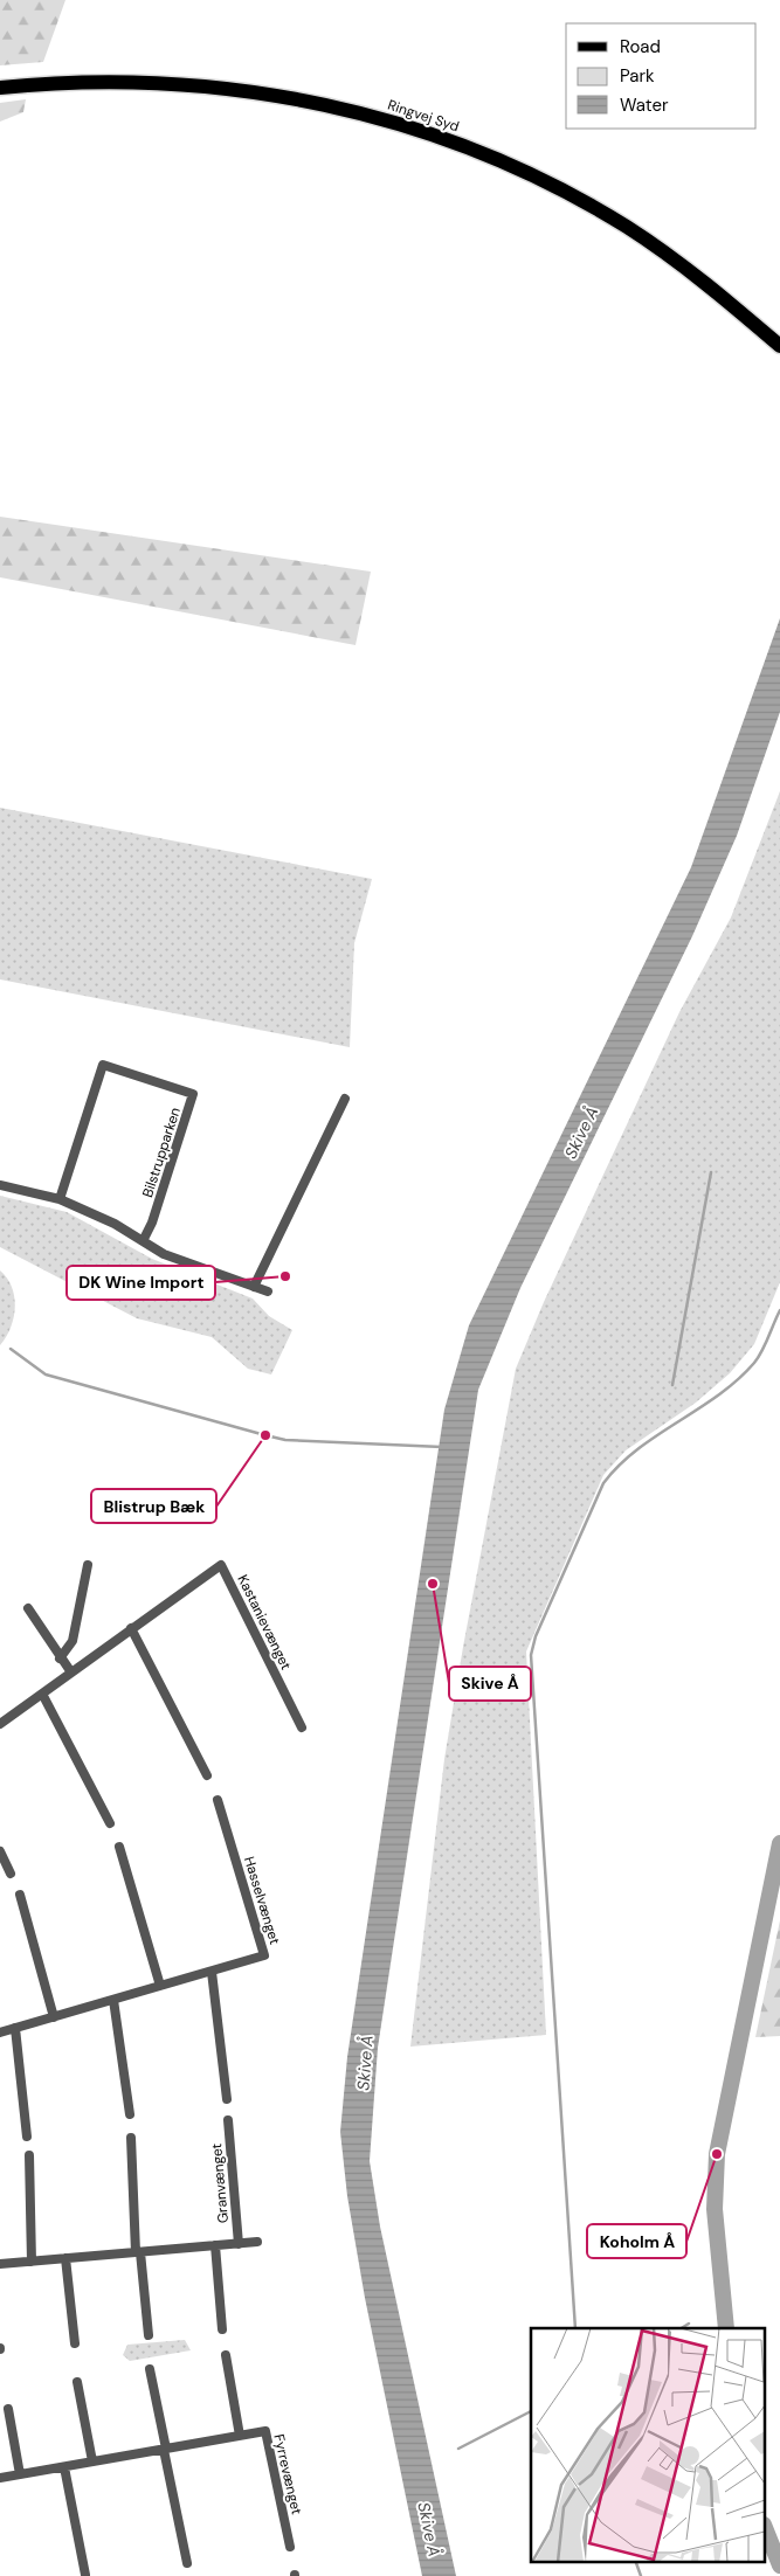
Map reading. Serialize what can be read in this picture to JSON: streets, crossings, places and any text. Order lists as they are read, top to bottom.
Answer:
{
  "streets": {
    "main road": ["Ringvej Syd"],
    "street": [
      "Bilstrupparken",
      "Kastanievænget",
      "Hasselvænget",
      "Granvænget",
      "Fyrrevænget"
    ]
  },
  "water": ["Skive Å"],
  "places": [
    "DK Wine Import",
    "Blistrup Bæk",
    "Skive Å",
    "Koholm Å"
  ],
  "legend": ["Road", "Park", "Water"]
}
